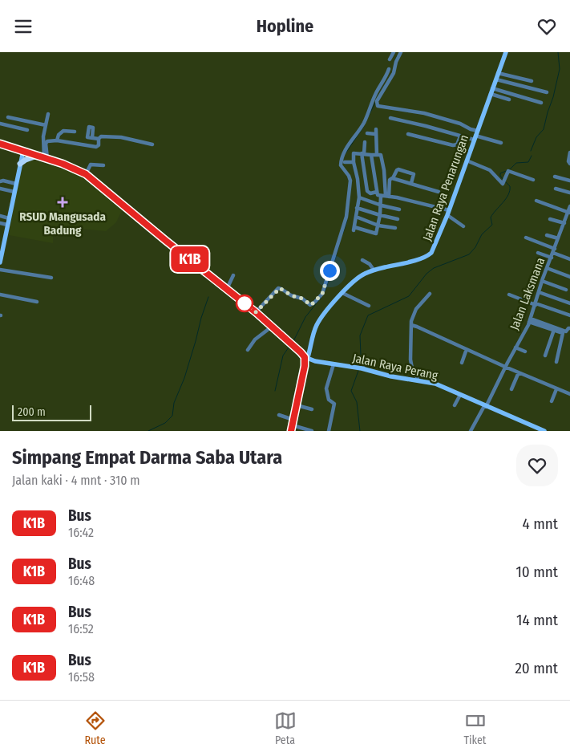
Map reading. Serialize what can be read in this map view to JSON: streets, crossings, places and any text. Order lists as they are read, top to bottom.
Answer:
{
  "streets": {
    "main road": ["Jalan Raya Penarungan", "Jalan Raya Perang"],
    "street": ["Jalan Laksmana"]
  },
  "crossings": [
    ["Jalan Raya Penarungan", "Jalan Raya Perang"],
    ["Jalan Laksmana", "Jalan Raya Perang"]
  ],
  "places": {
    "health": ["RSUD Mangusada Badung"]
  },
  "lines": ["bus line K1B"],
  "scale_bar": "200 m",
  "page": {
    "header": "Hopline",
    "on_map": "K1B",
    "scale": "200 m",
    "heading": ["Simpang Empat Darma Saba Utara", "Jalan kaki · 4 mnt · 310 m"],
    "list": [
      {
        "mark": "K1B",
        "name": "Bus",
        "note": "16:42",
        "value": "4 mnt"
      },
      {
        "mark": "K1B",
        "name": "Bus",
        "note": "16:48",
        "value": "10 mnt"
      },
      {
        "mark": "K1B",
        "name": "Bus",
        "note": "16:52",
        "value": "14 mnt"
      },
      {
        "mark": "K1B",
        "name": "Bus",
        "note": "16:58",
        "value": "20 mnt"
      }
    ],
    "tabs": ["Rute", "Peta", "Tiket"]
  }
}
